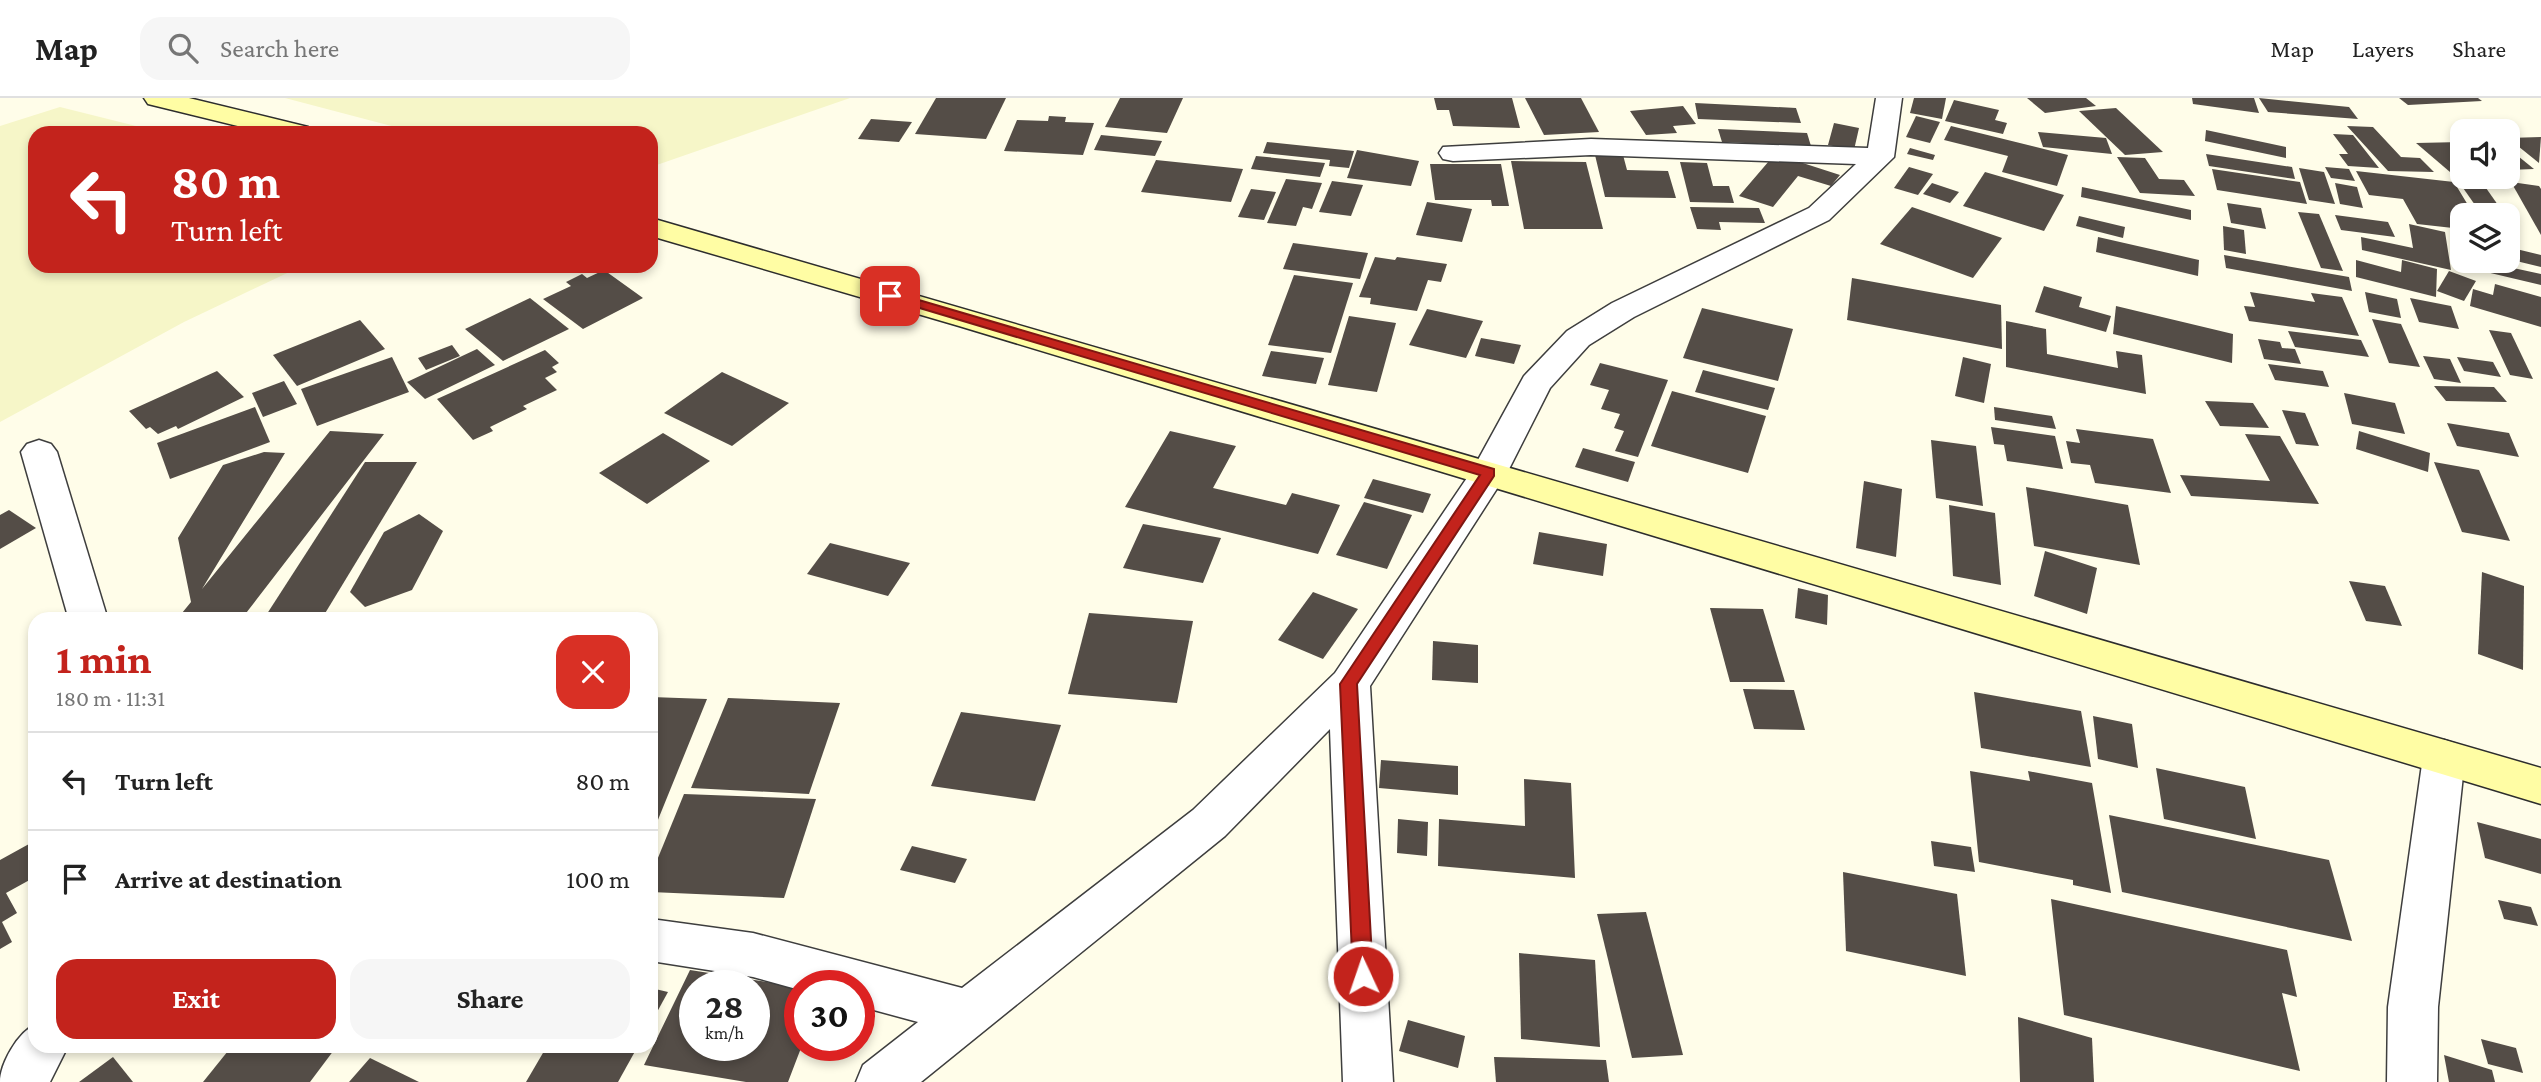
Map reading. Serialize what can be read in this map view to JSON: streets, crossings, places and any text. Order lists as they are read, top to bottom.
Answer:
{
  "page": {
    "header": "Map",
    "search": "Search here",
    "nav": ["Map", "Layers", "Share"],
    "turn": ["80 m", "Turn left"],
    "heading": ["1 min", "180 m · 11:31"],
    "list": [
      {
        "name": "Turn left",
        "value": "80 m"
      },
      {
        "name": "Arrive at destination",
        "value": "100 m"
      }
    ],
    "buttons": ["Exit", "Share"],
    "speed": "28 km/h",
    "limit": "30"
  }
}
